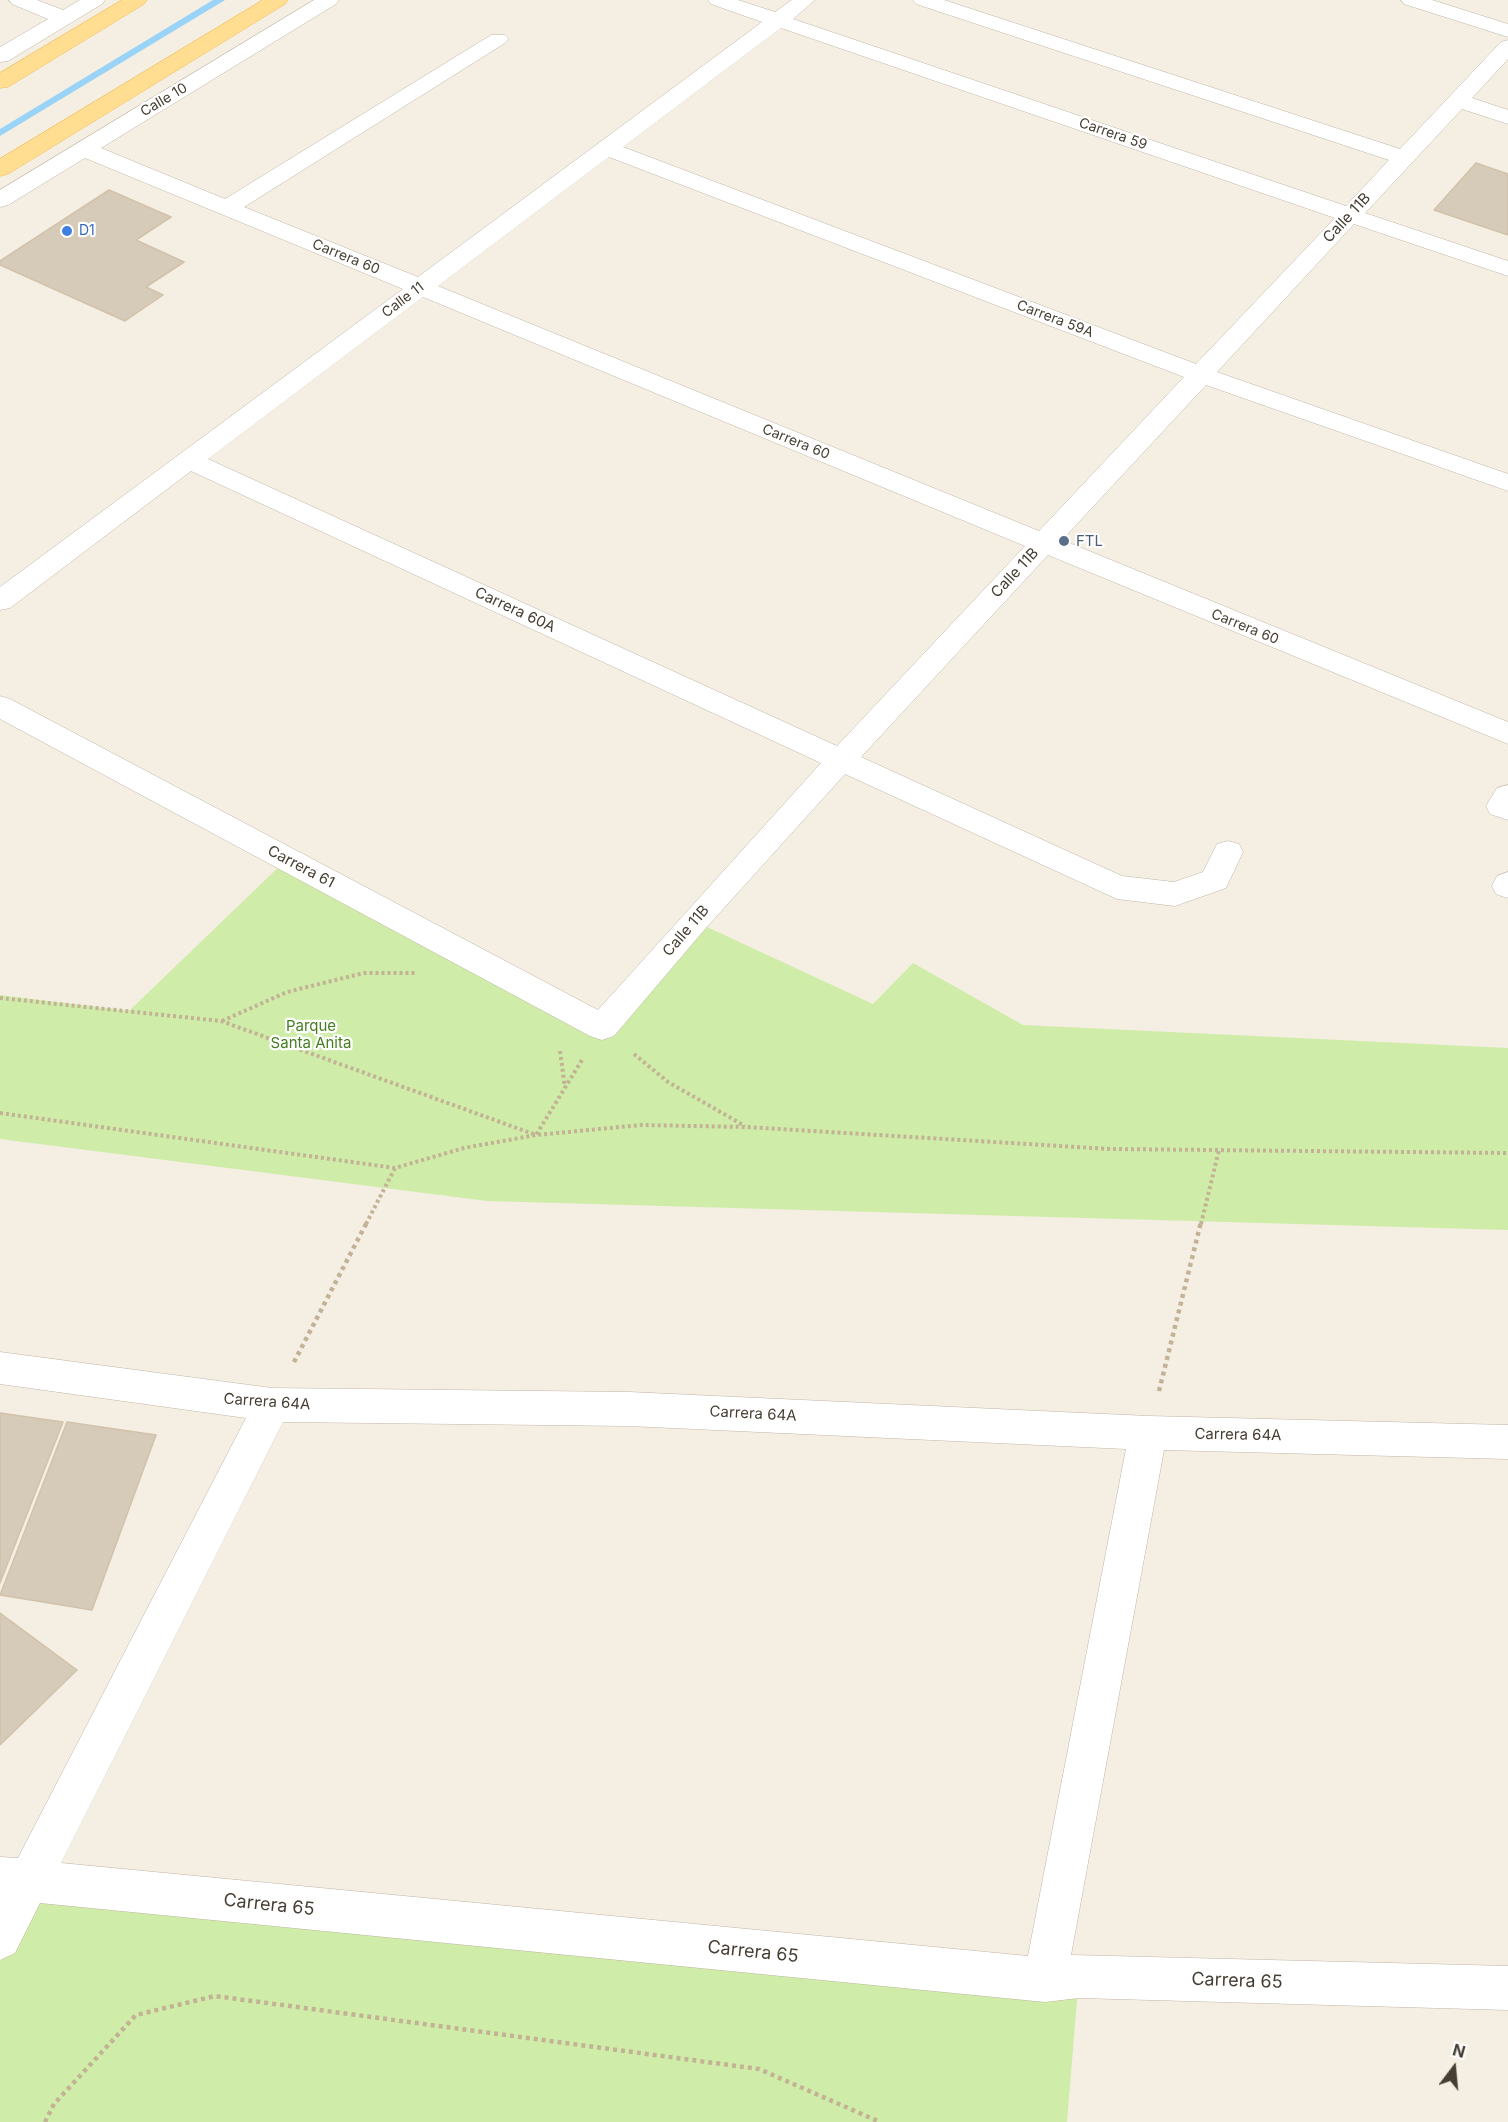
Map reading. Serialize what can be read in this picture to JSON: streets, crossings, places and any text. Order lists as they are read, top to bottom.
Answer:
{
  "streets": {
    "main road": ["Calle 10"],
    "street": [
      "Carrera 59",
      "Calle 11B",
      "Carrera 60",
      "Calle 11",
      "Carrera 59A",
      "Carrera 60A",
      "Carrera 61",
      "Carrera 64A",
      "Carrera 65"
    ]
  },
  "crossings": [
    ["Calle 10", "Carrera 60"],
    ["Carrera 59", "Calle 11B"],
    ["Carrera 59", "Calle 11"],
    ["Calle 11B", "Carrera 60"],
    ["Calle 11B", "Carrera 59A"],
    ["Calle 11B", "Carrera 60A"],
    ["Calle 11B", "Carrera 61"],
    ["Carrera 60", "Calle 11"],
    ["Calle 11", "Carrera 59A"],
    ["Calle 11", "Carrera 60A"]
  ],
  "parks": ["Parque Santa Anita"],
  "places": ["D1", "FTL"],
  "north": "top"
}
